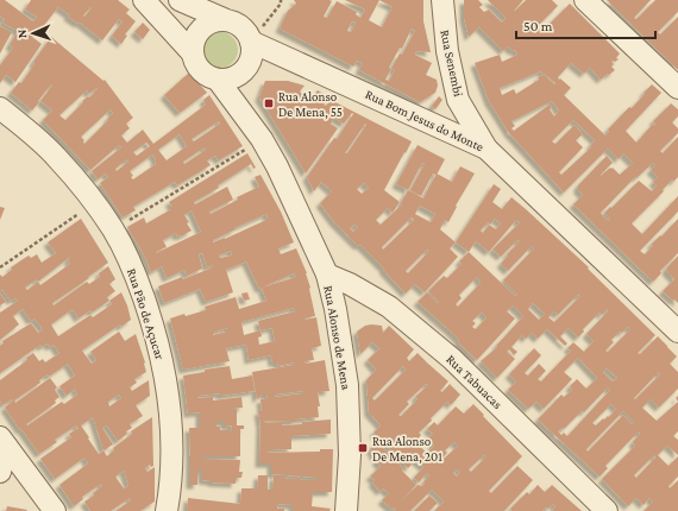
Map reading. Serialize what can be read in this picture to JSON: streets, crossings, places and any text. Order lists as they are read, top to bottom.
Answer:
{
  "streets": {
    "street": [
      "Rua Senembi",
      "Rua Bom Jesus do Monte",
      "Rua Pão de Açucar",
      "Rua Alonso de Mena",
      "Rua Tabuacas"
    ]
  },
  "crossings": [
    ["Rua Senembi", "Rua Bom Jesus do Monte"],
    ["Rua Bom Jesus do Monte", "Rua Alonso de Mena"],
    ["Rua Alonso de Mena", "Rua Tabuacas"]
  ],
  "places": {
    "transit": ["Rua Alonso De Mena, 55", "Rua Alonso De Mena, 201"]
  },
  "scale_bar": "50 m",
  "north": "left"
}
